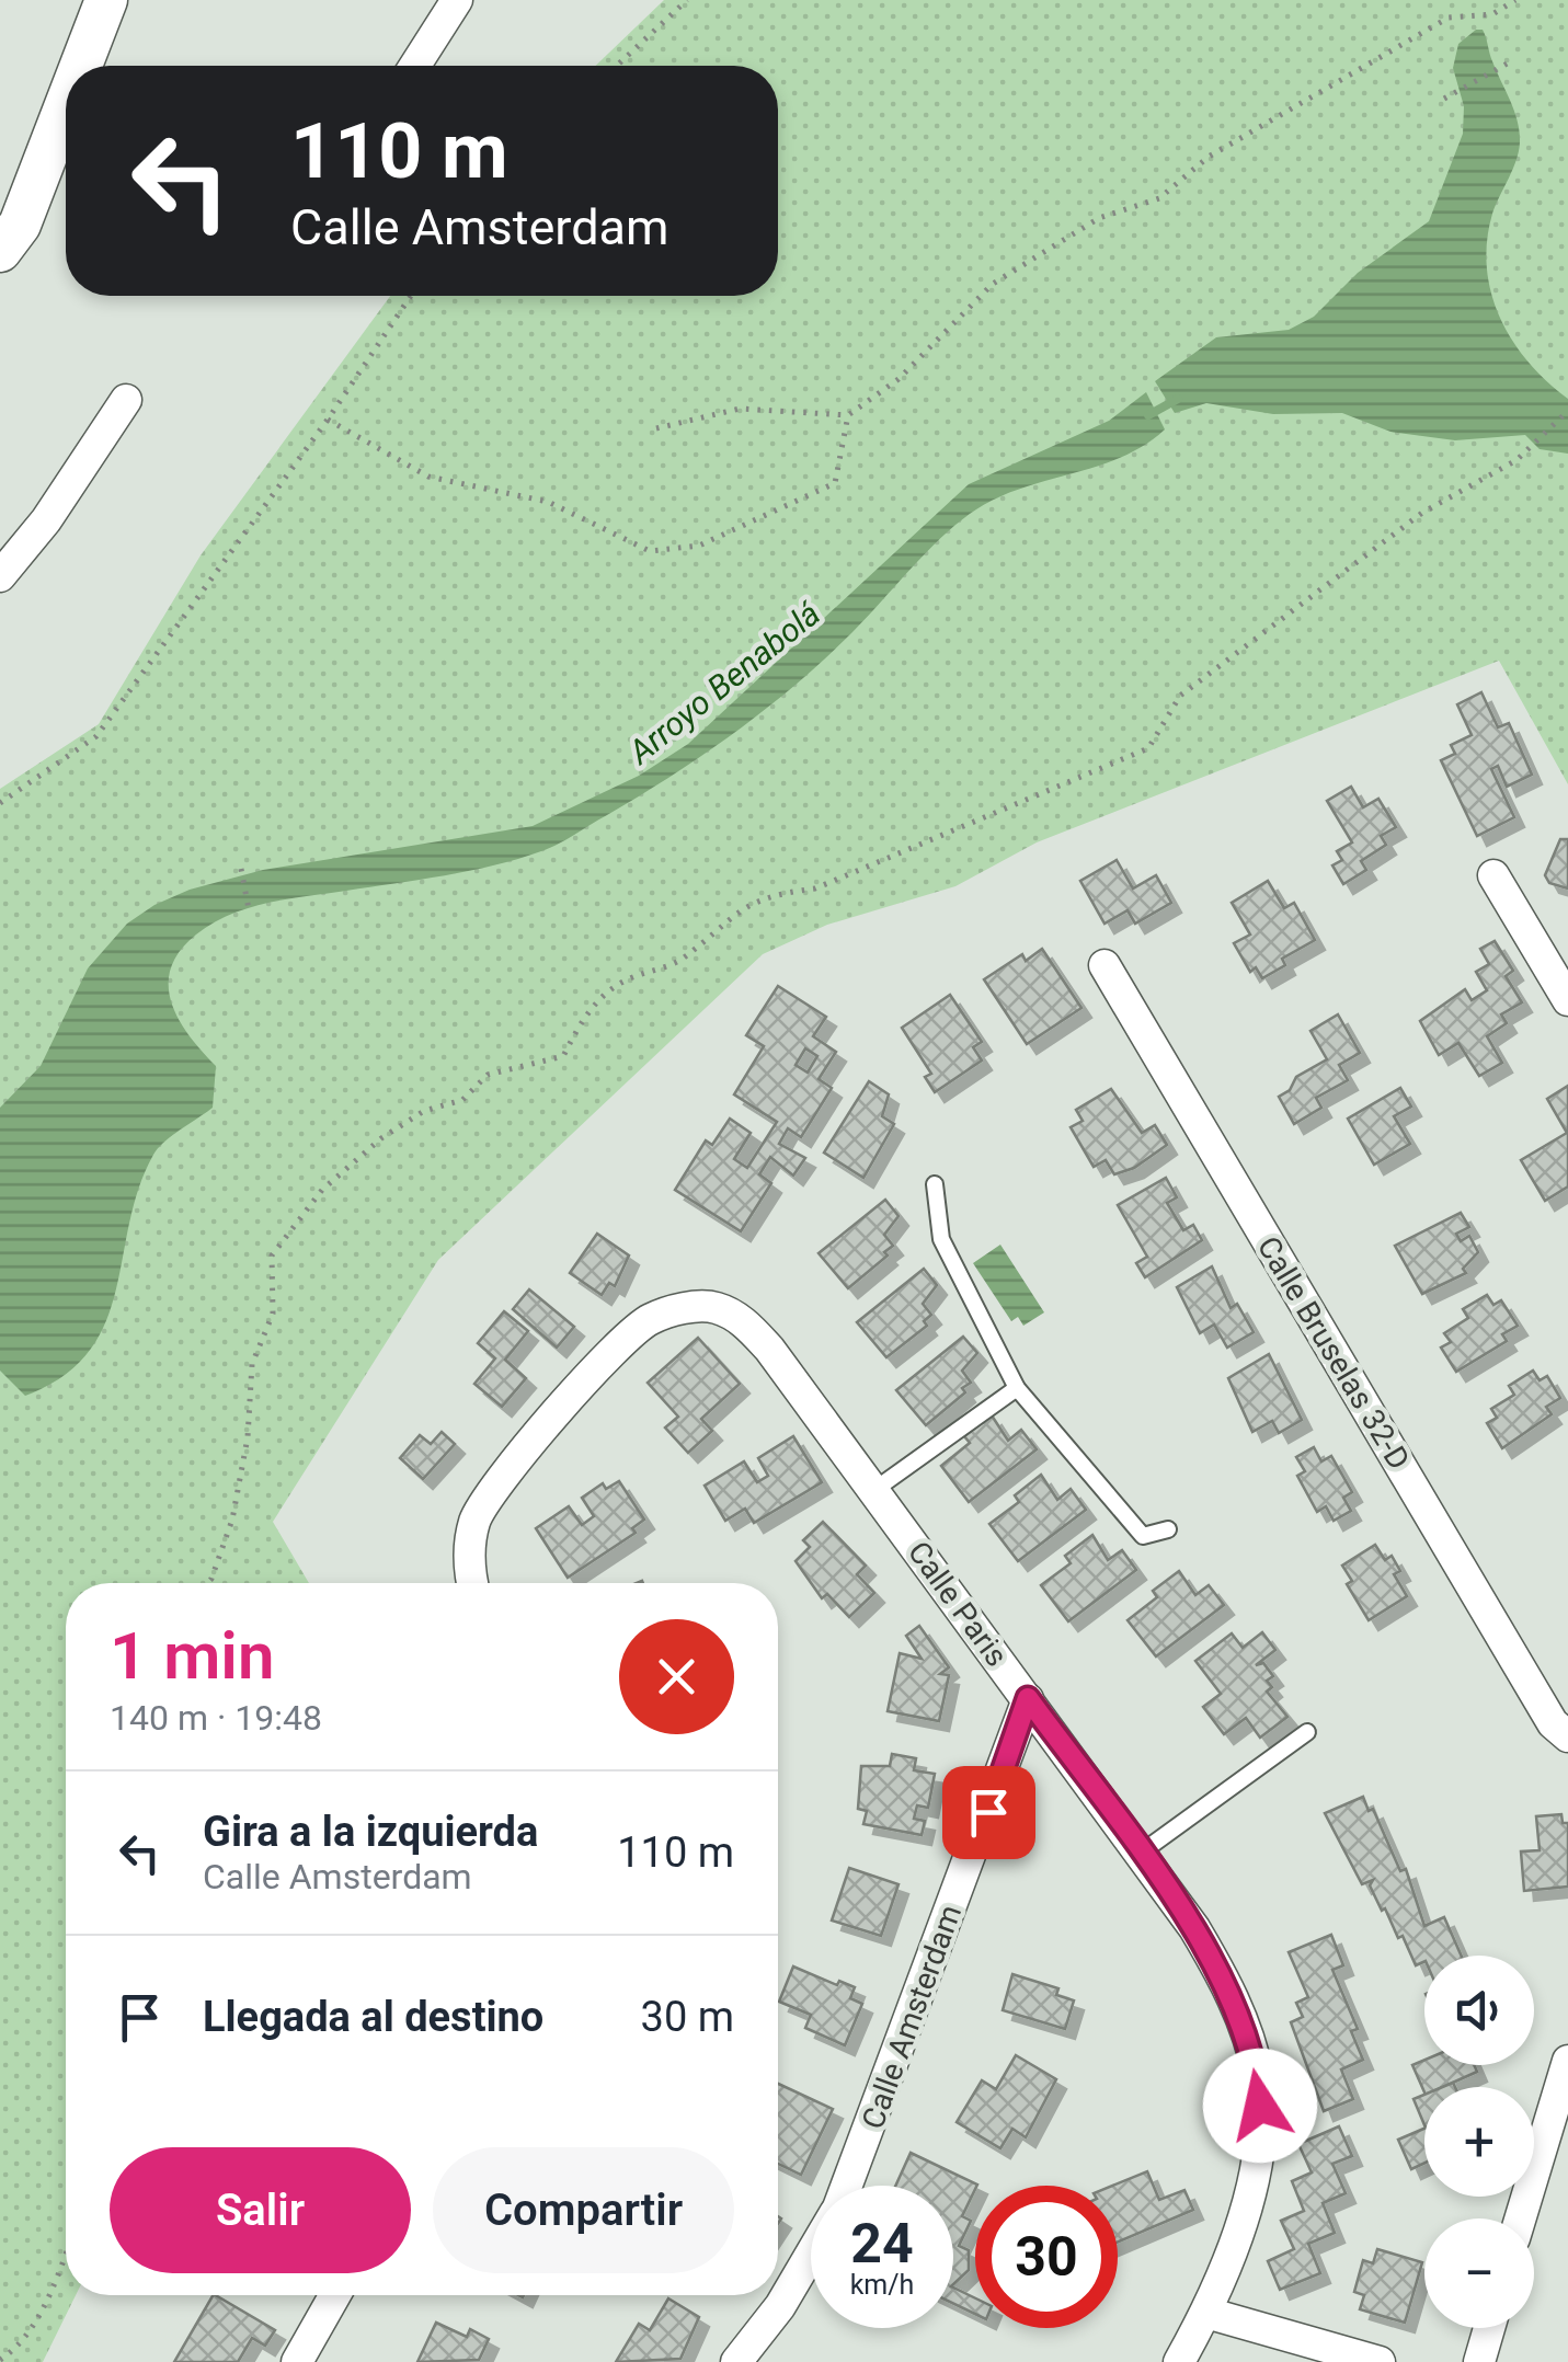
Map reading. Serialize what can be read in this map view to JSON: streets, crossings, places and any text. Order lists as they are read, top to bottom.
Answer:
{
  "streets": {
    "street": ["Calle Bruselas 32-D", "Calle Paris", "Calle Amsterdam"]
  },
  "crossings": [
    ["Calle Paris", "Calle Amsterdam"]
  ],
  "water": ["Arroyo Benabolá"],
  "page": {
    "turn": ["110 m", "Calle Amsterdam"],
    "heading": ["1 min", "140 m · 19:48"],
    "list": [
      {
        "name": "Gira a la izquierda",
        "note": "Calle Amsterdam",
        "value": "110 m"
      },
      {
        "name": "Llegada al destino",
        "value": "30 m"
      }
    ],
    "map_buttons": ["+", "−"],
    "buttons": ["Salir", "Compartir"],
    "speed": "24 km/h",
    "limit": "30"
  }
}
